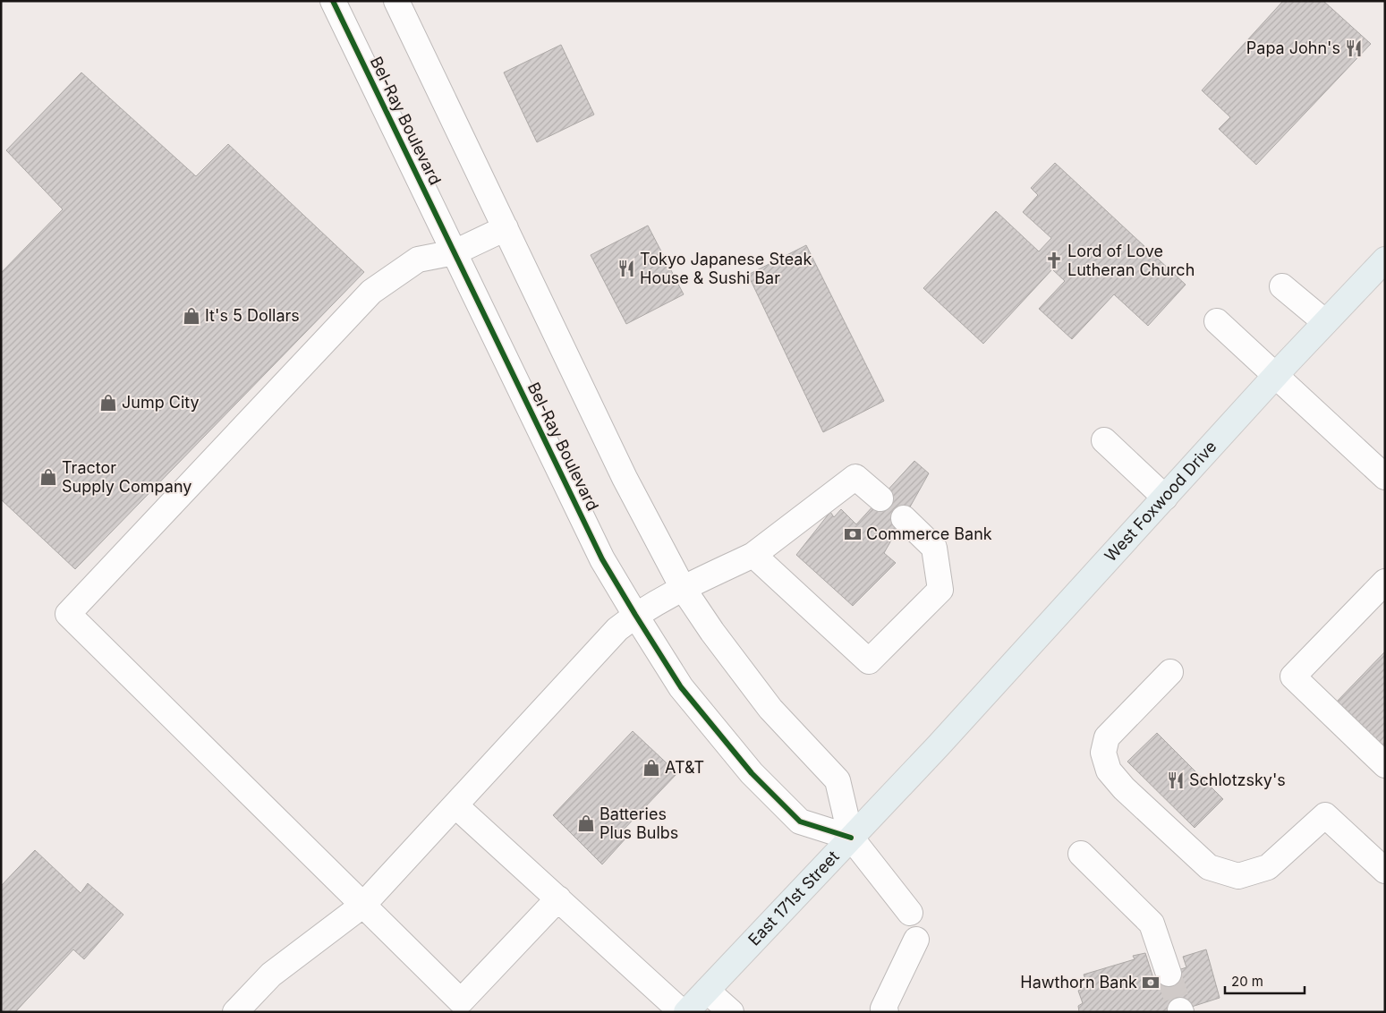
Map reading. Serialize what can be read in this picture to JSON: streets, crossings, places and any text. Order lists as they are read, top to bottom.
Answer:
{
  "streets": {
    "main road": ["West Foxwood Drive", "East 171st Street"],
    "street": ["Bel-Ray Boulevard"]
  },
  "crossings": [
    ["Bel-Ray Boulevard", "East 171st Street"],
    ["West Foxwood Drive", "East 171st Street"]
  ],
  "places": {
    "restaurant": ["Papa John's", "Tokyo Japanese Steak House & Sushi Bar", "Schlotzsky's"],
    "church": ["Lord of Love Lutheran Church"],
    "shop": [
      "It's 5 Dollars",
      "Jump City",
      "Tractor Supply Company",
      "AT&T",
      "Batteries Plus Bulbs"
    ],
    "bank": ["Commerce Bank", "Hawthorn Bank"]
  },
  "scale_bar": "20 m"
}
